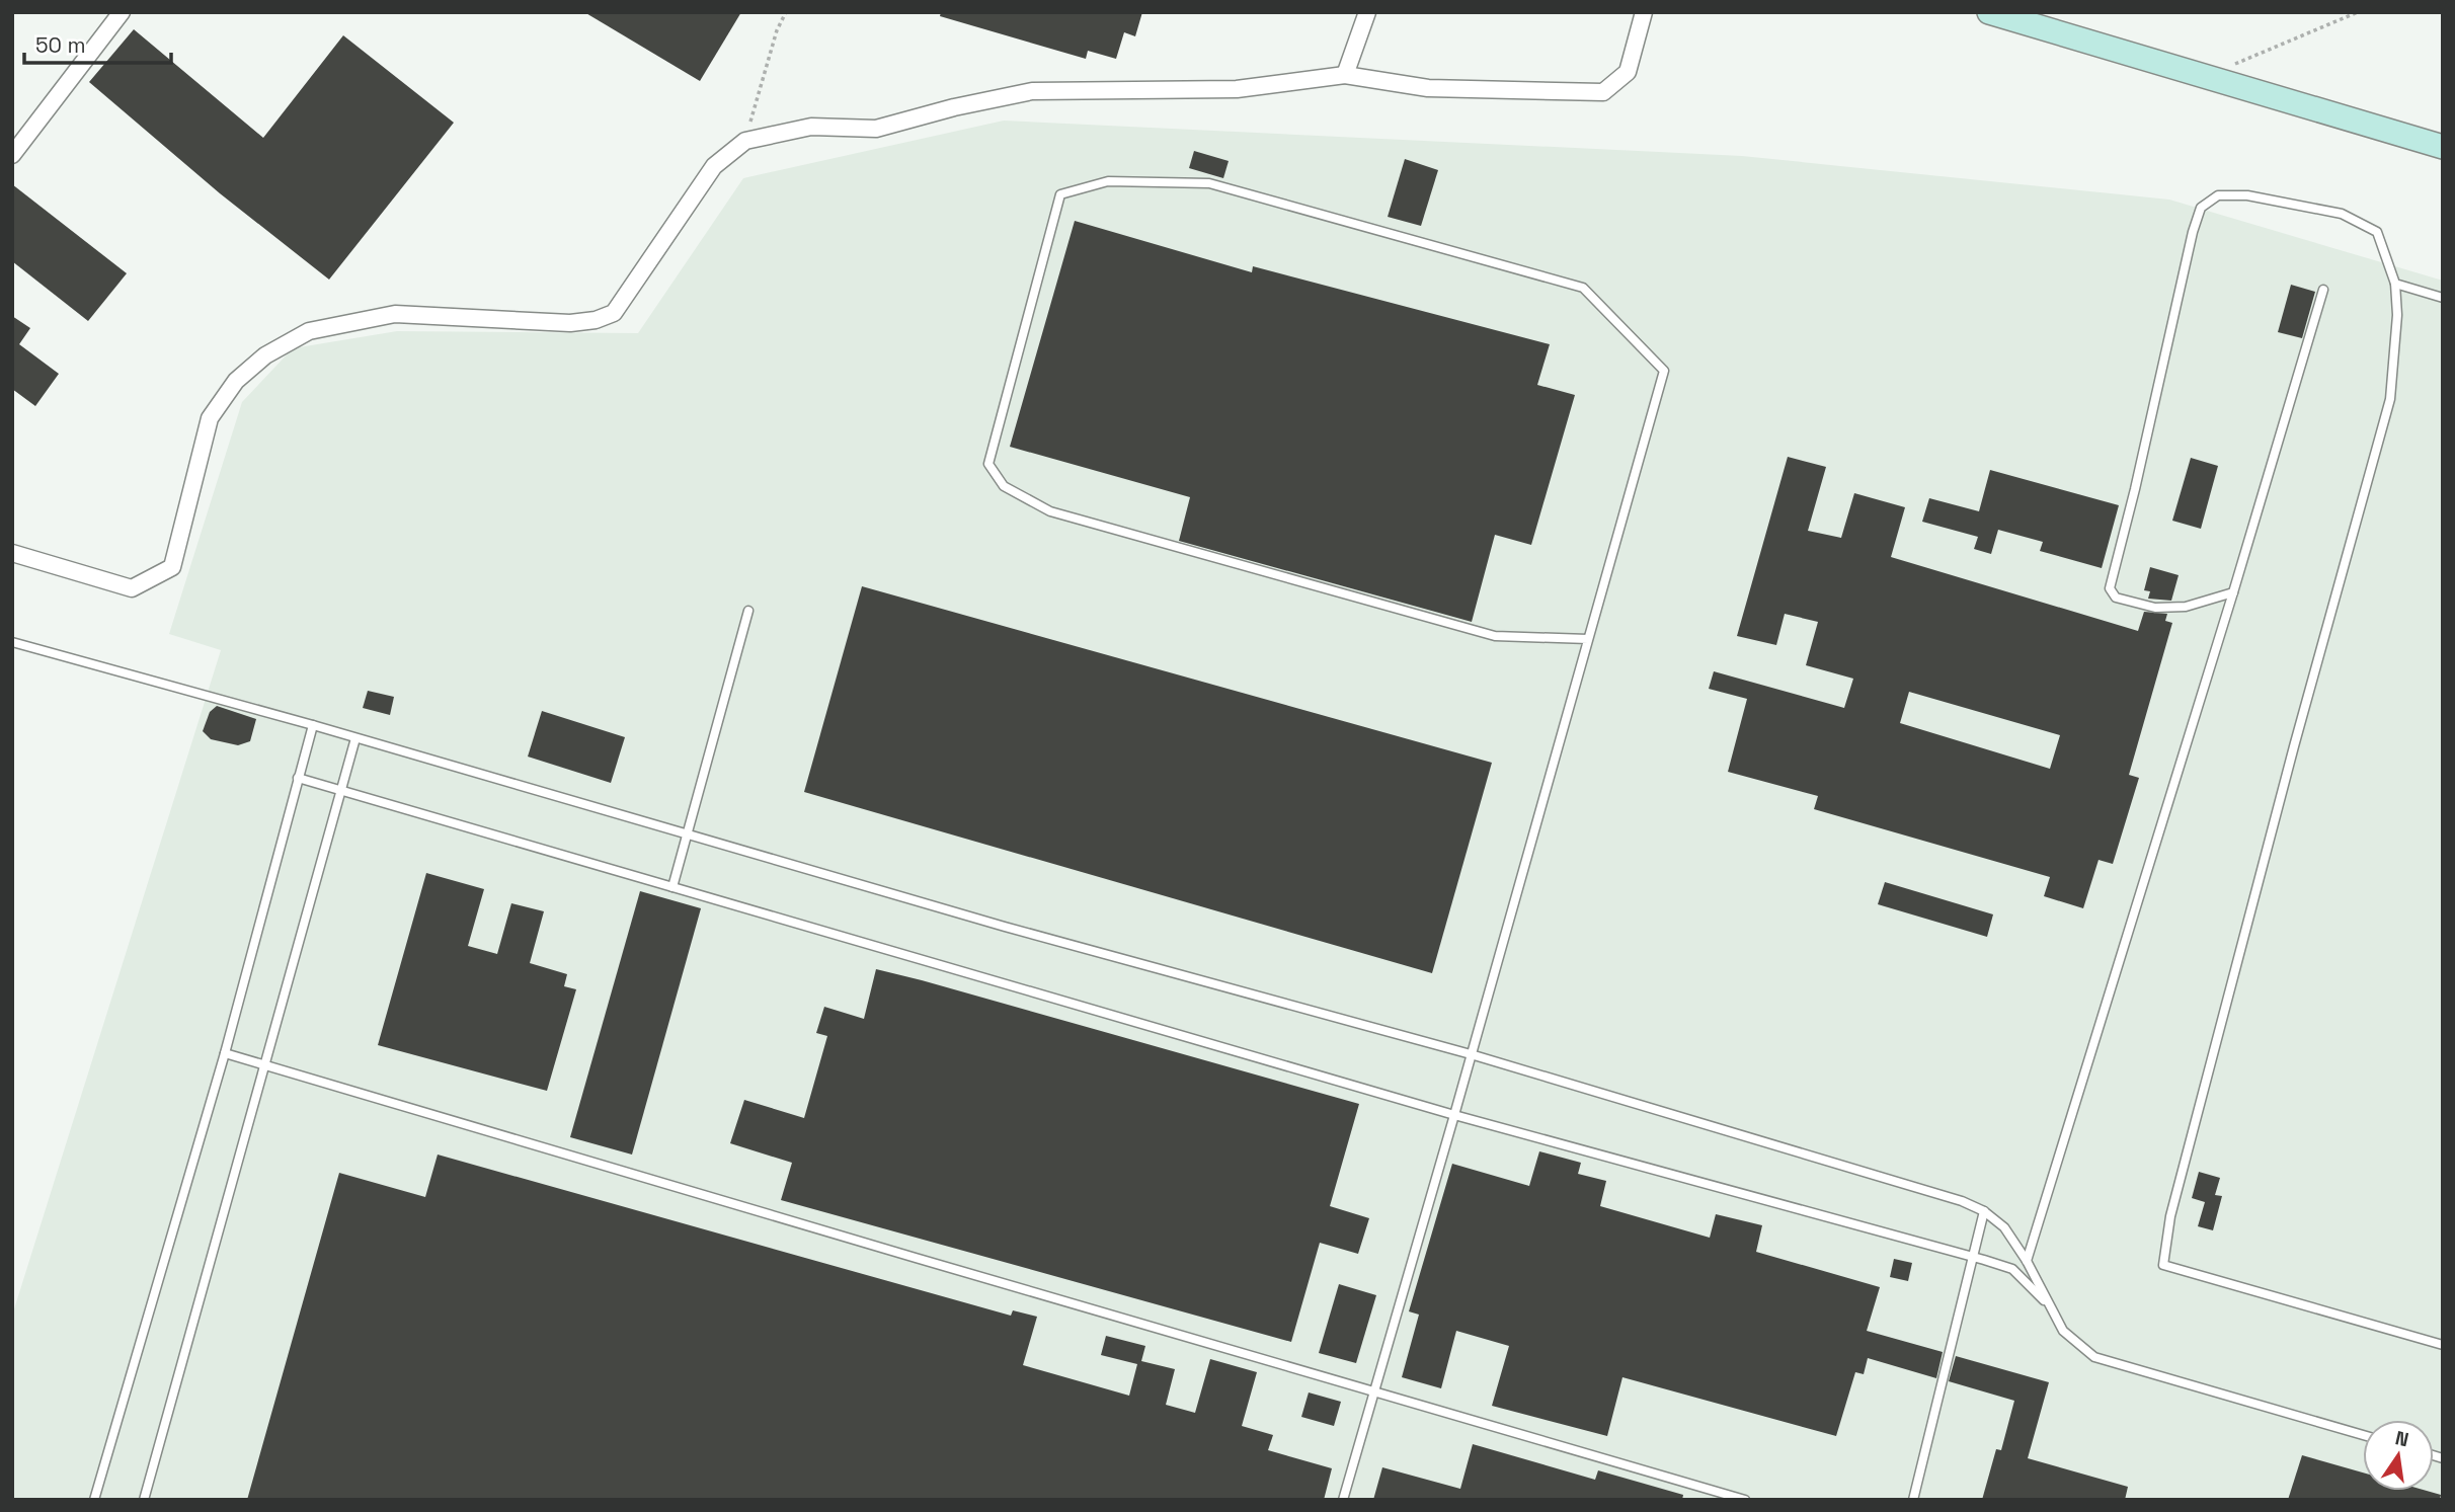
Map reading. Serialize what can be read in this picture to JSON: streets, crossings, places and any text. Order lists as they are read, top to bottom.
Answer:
{
  "scale_bar": "50 m",
  "north": "top"
}
